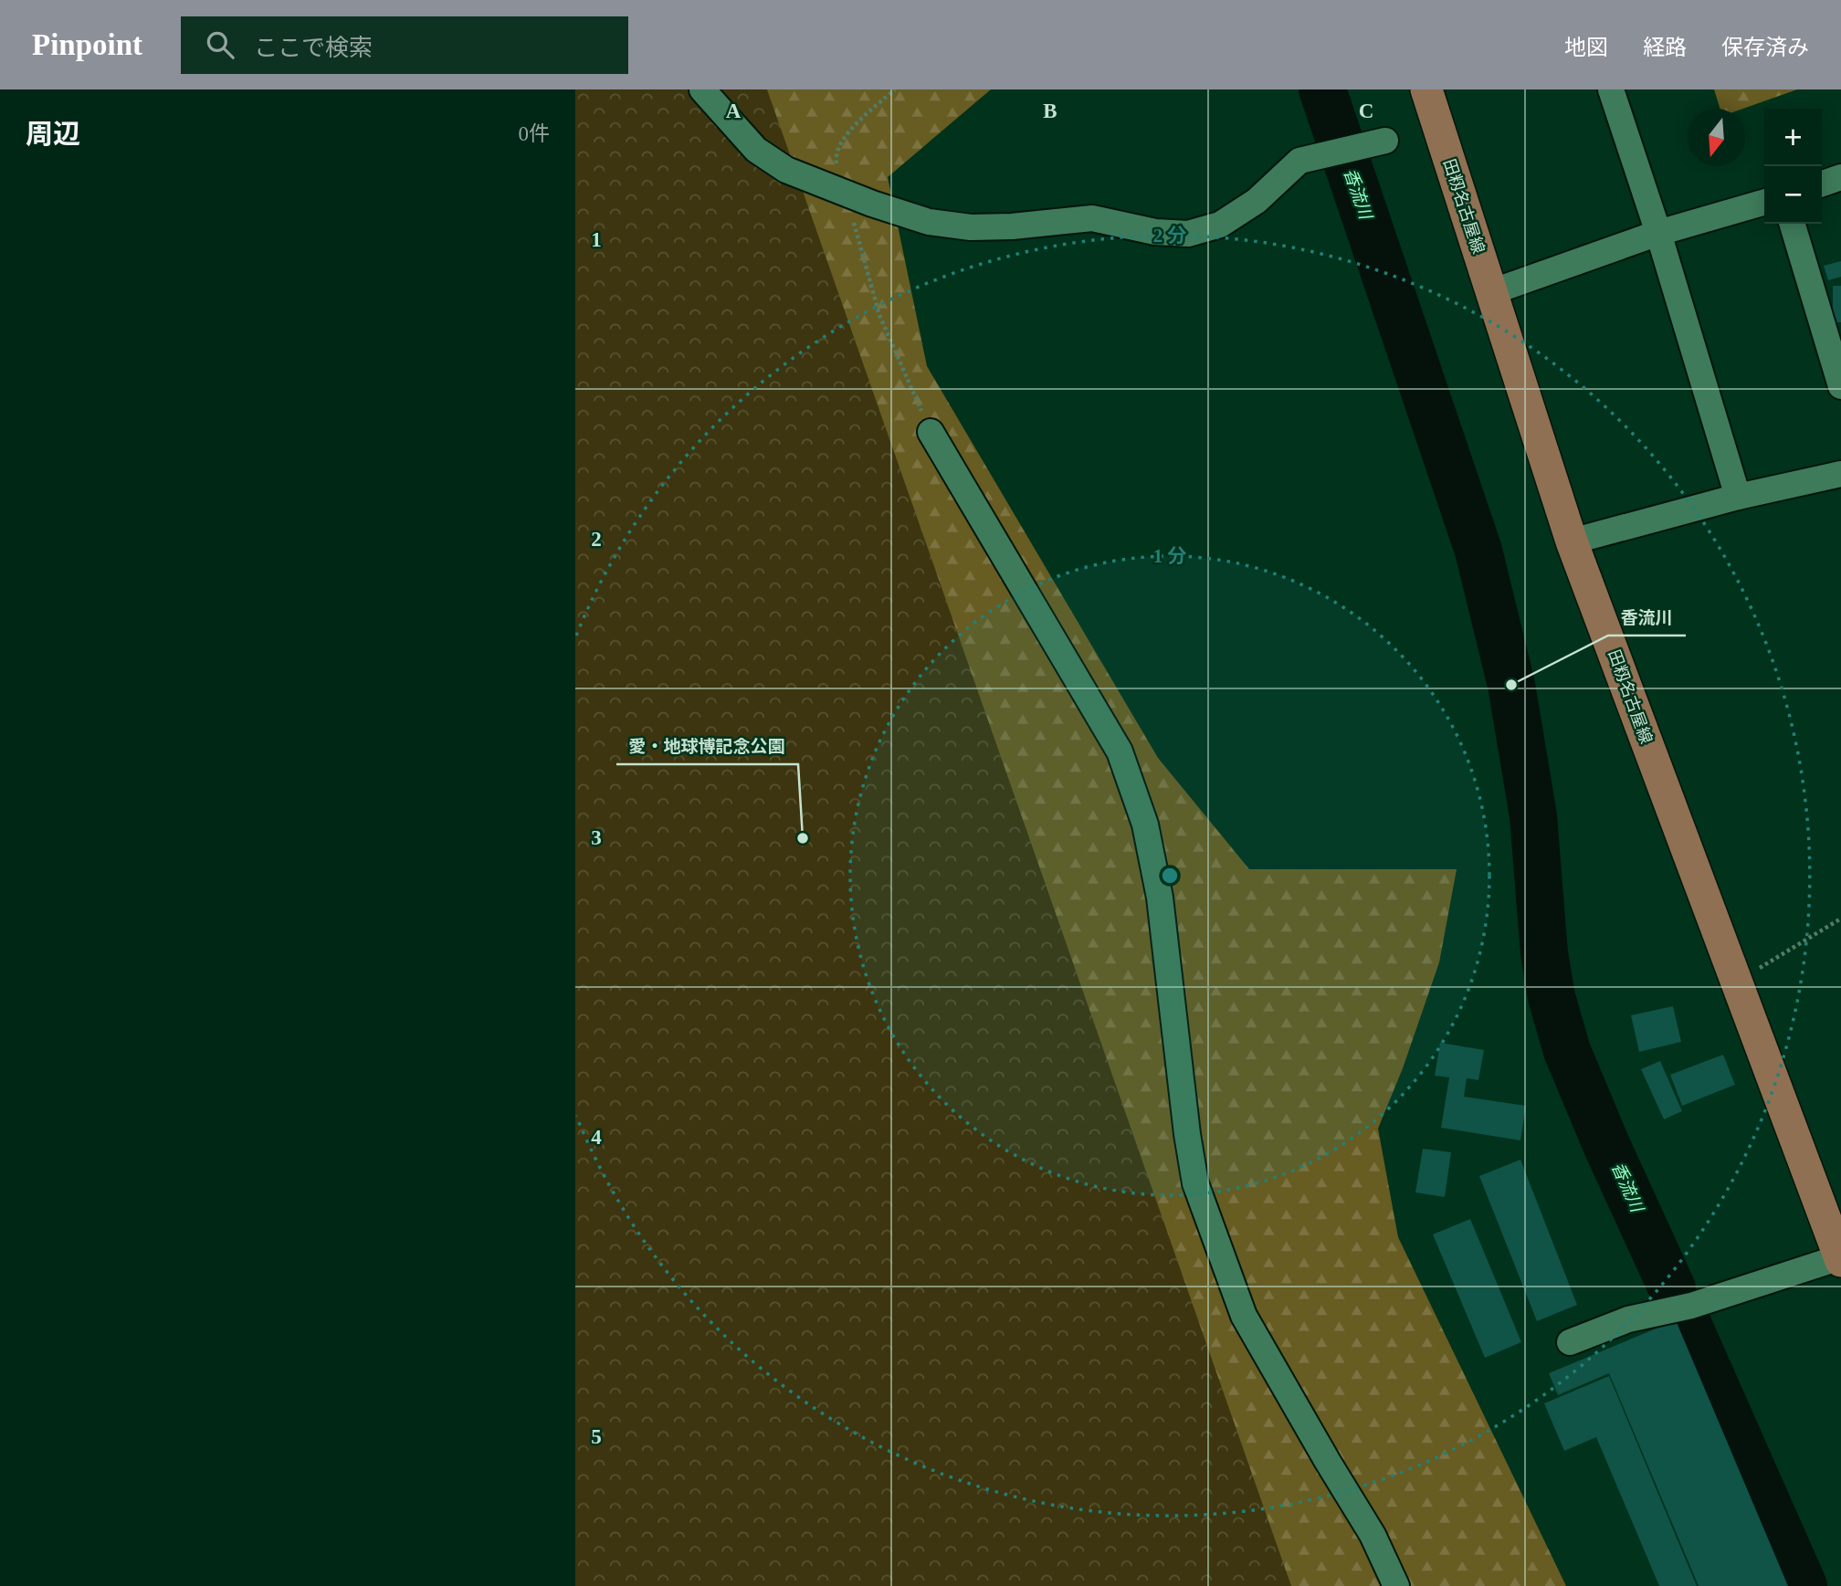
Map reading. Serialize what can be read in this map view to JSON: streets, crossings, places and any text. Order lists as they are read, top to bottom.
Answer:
{
  "streets": {
    "main road": ["田籾名古屋線"]
  },
  "water": ["香流川"],
  "places": ["香流川", "愛・地球博記念公園"],
  "north": "bottom",
  "page": {
    "header": "Pinpoint",
    "search": "ここで検索",
    "nav": ["地図", "経路", "保存済み"],
    "heading": ["周辺", "0件"],
    "map_buttons": ["+", "−"]
  },
  "grid": {
    "columns": ["A", "B", "C"],
    "rows": [
      "1",
      "2",
      "3",
      "4",
      "5"
    ]
  },
  "rings": ["2 分", "1 分"]
}
